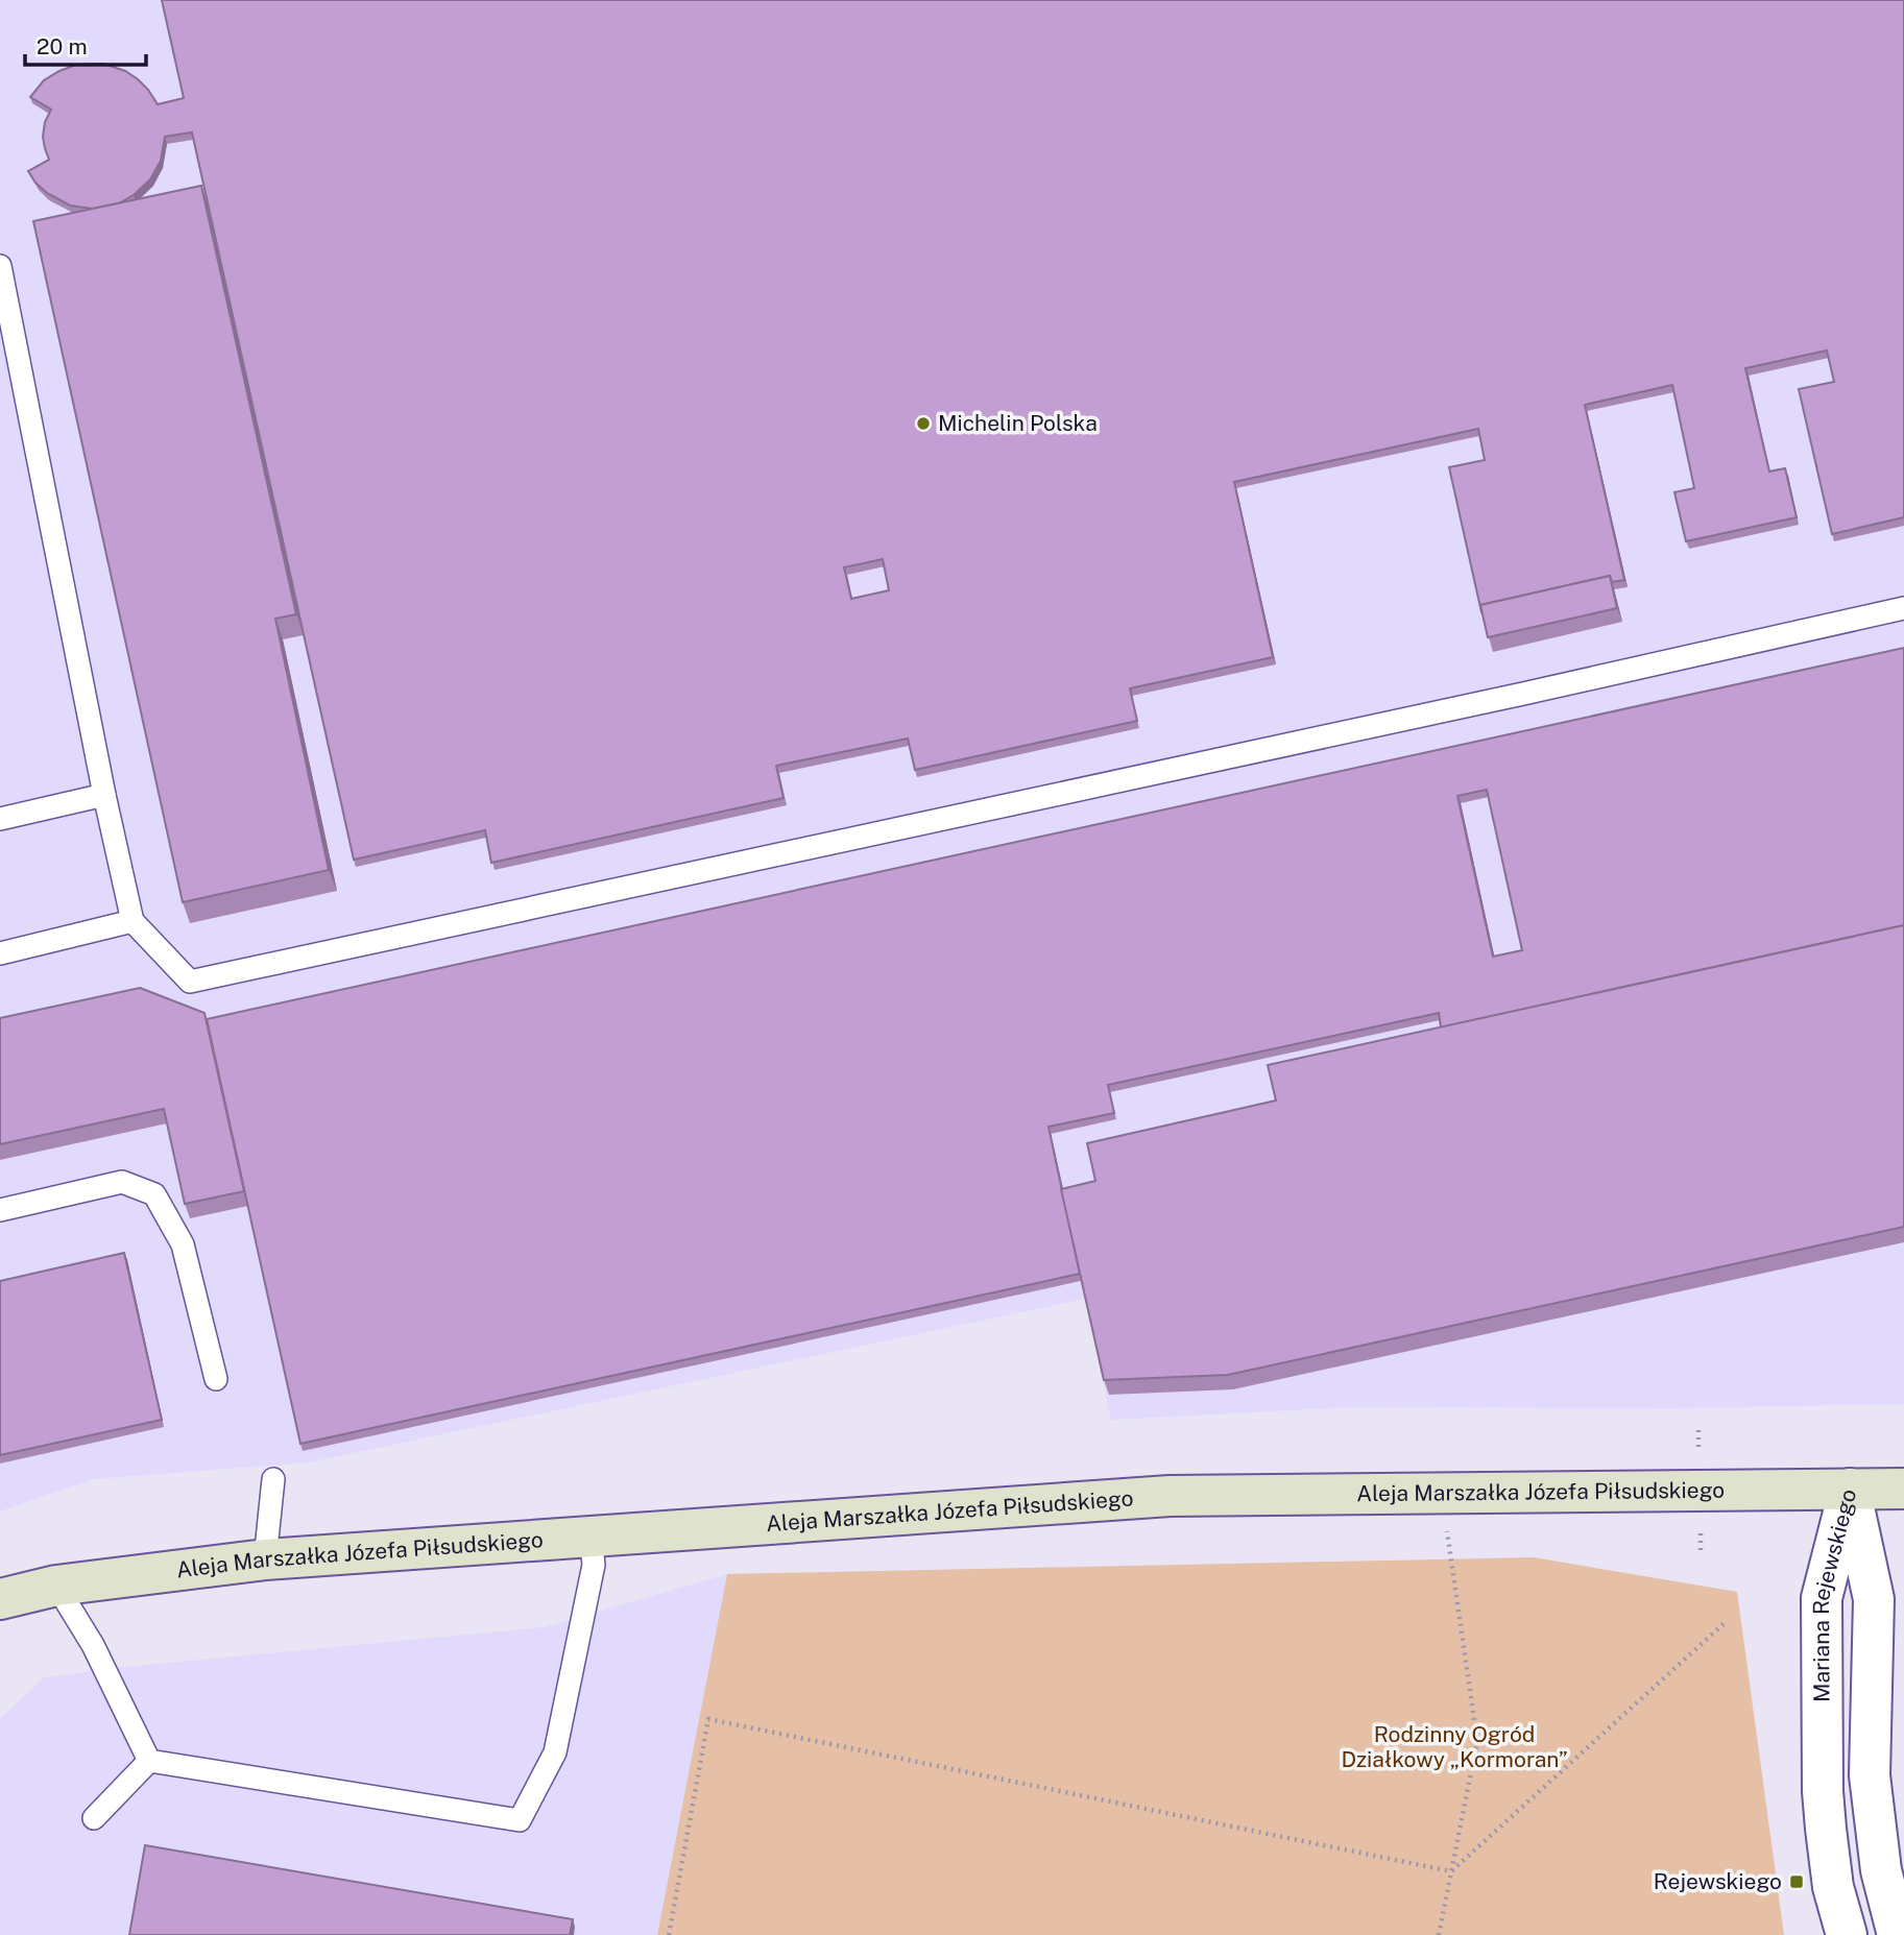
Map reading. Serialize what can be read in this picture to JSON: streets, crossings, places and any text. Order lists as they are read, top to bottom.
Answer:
{
  "streets": {
    "street": ["Aleja Marszałka Józefa Piłsudskiego", "Mariana Rejewskiego"]
  },
  "crossings": [
    ["Aleja Marszałka Józefa Piłsudskiego", "Mariana Rejewskiego"]
  ],
  "parks": ["Rodzinny Ogród Działkowy „Kormoran”"],
  "places": {
    "other": ["Michelin Polska"],
    "transit": ["Rejewskiego"]
  },
  "scale_bar": "20 m"
}
